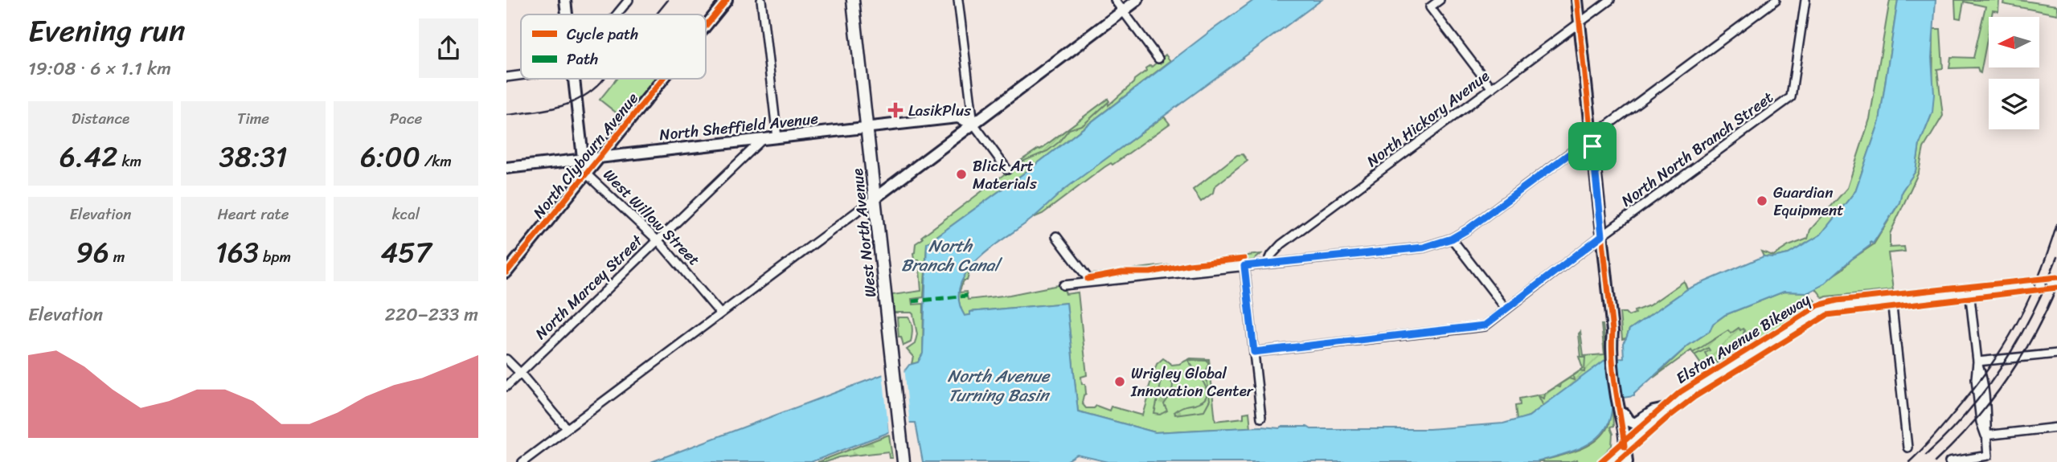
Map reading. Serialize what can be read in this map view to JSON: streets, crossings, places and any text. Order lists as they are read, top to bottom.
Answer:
{
  "streets": {
    "main road": [
      "North Sheffield Avenue",
      "North Clybourn Avenue",
      "West Willow Street",
      "West North Avenue"
    ],
    "street": ["North Hickory Avenue", "North North Branch Street", "North Marcey Street"],
    "cycle path": ["Elston Avenue Bikeway"]
  },
  "crossings": [
    ["North Sheffield Avenue", "North Clybourn Avenue"],
    ["North Sheffield Avenue", "West Willow Street"],
    ["North Sheffield Avenue", "West North Avenue"],
    ["North Sheffield Avenue", "North Marcey Street"],
    ["North Clybourn Avenue", "West Willow Street"],
    ["West Willow Street", "North Marcey Street"]
  ],
  "water": ["North Branch Canal", "North Avenue Turning Basin"],
  "places": {
    "health": ["LasikPlus"],
    "other": ["Blick Art Materials", "Guardian Equipment", "Wrigley Global Innovation Center"]
  },
  "legend": ["Cycle path", "Path"],
  "north": "left",
  "page": {
    "heading": ["Evening run", "19:08 · 6 × 1.1 km"],
    "stats": [
      ["Distance", "6.42 km"],
      ["Time", "38:31"],
      ["Pace", "6:00 /km"],
      ["Elevation", "96 m"],
      ["Heart rate", "163 bpm"],
      ["kcal", "457"]
    ],
    "chart": ["Elevation", "220–233 m"]
  }
}
